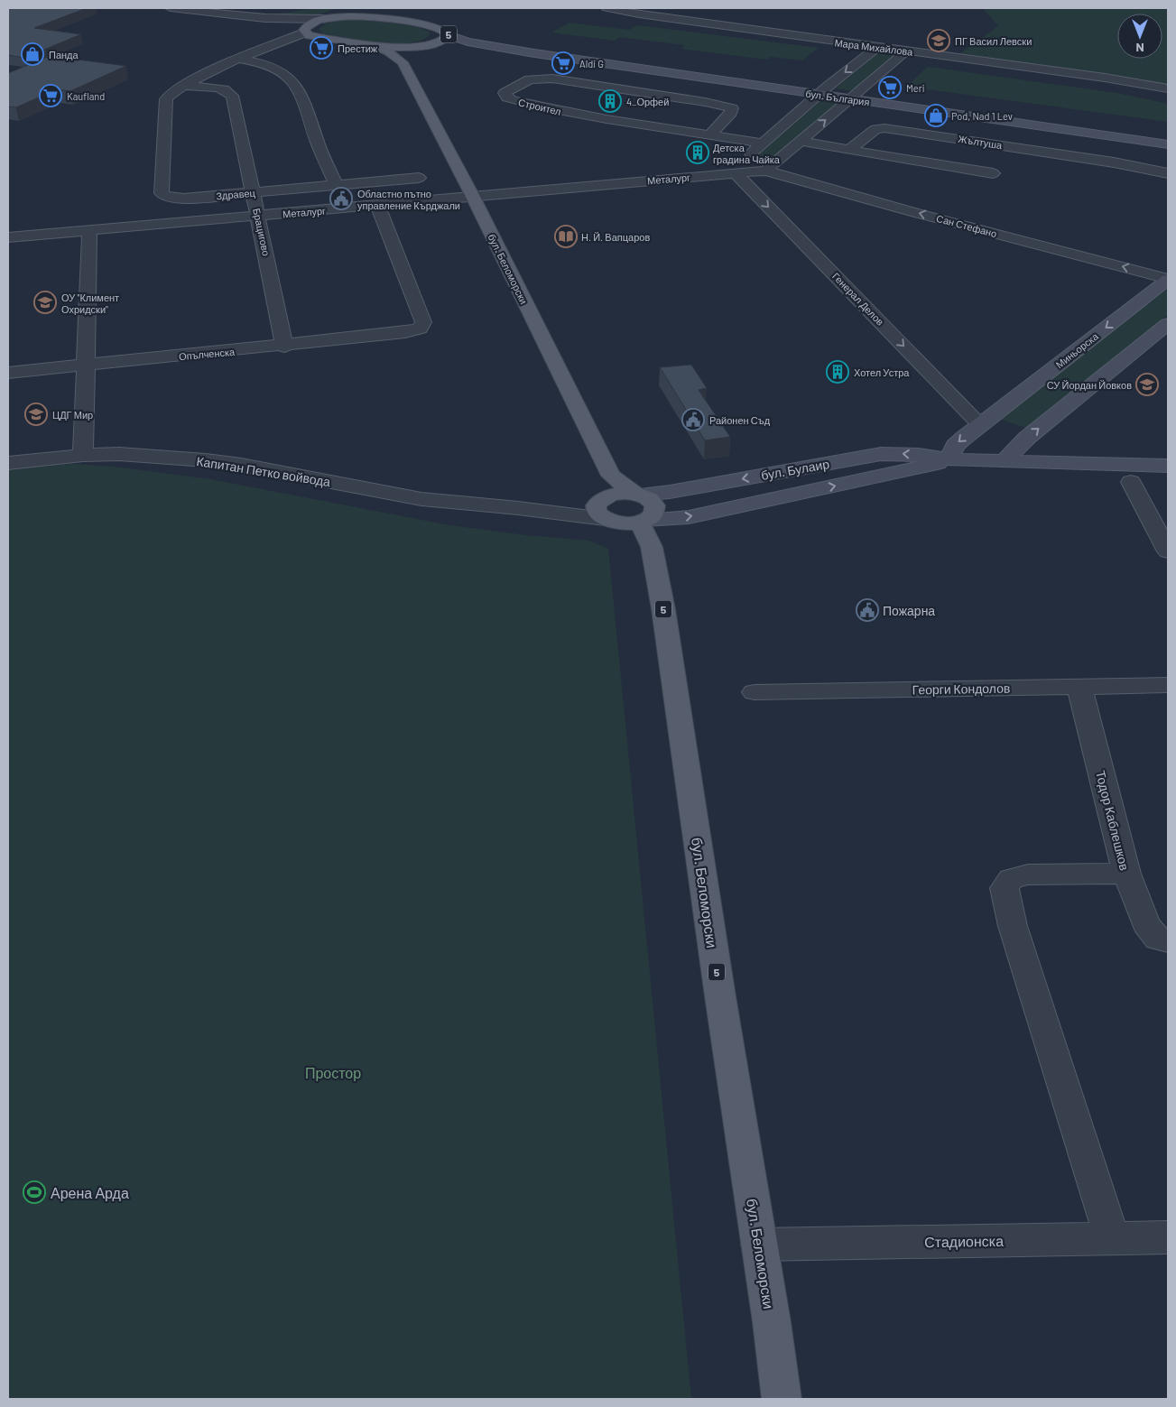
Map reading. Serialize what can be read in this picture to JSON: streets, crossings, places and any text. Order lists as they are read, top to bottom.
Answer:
{
  "streets": {
    "main road": [
      "5",
      "бул. България",
      "бул. Беломорски",
      "Миньорска",
      "бул. Булаир"
    ],
    "street": [
      "Мара Михайлова",
      "Строител",
      "Жълтуша",
      "Металург",
      "Здравец",
      "Сан Стефано",
      "Брацигово",
      "Генерал Делов",
      "Опълченска",
      "Капитан Петко войвода",
      "Георги Кондолов",
      "Тодор Каблешков",
      "Стадионска"
    ]
  },
  "crossings": [
    ["5", "бул. България"],
    ["5", "бул. Беломорски"],
    ["Металург", "Сан Стефано"],
    ["Металург", "Брацигово"],
    ["Металург", "бул. Беломорски"],
    ["Металург", "Генерал Делов"],
    ["Металург", "Опълченска"],
    ["Здравец", "Брацигово"],
    ["Сан Стефано", "Миньорска"],
    ["Брацигово", "Опълченска"],
    ["бул. Беломорски", "бул. Булаир"],
    ["бул. Беломорски", "Стадионска"],
    ["Генерал Делов", "Миньорска"],
    ["Миньорска", "бул. Булаир"],
    ["Георги Кондолов", "Тодор Каблешков"]
  ],
  "one_way": ["Генерал Делов"],
  "parks": ["Простор"],
  "places": {
    "school or university": [
      "ПГ Васил Левски",
      "ОУ \"Климент Охридски\"",
      "СУ Йордан Йовков",
      "ЦДГ Мир"
    ],
    "supermarket": [
      "Престиж",
      "Aldi G",
      "Meri",
      "Kaufland"
    ],
    "shop": ["Панда", "Pod, Nad 1 Lev"],
    "building": ["4_Орфей", "Детска градина Чайка", "Хотел Устра"],
    "public building": ["Областно пътно управление Кърджали", "Районен Съд", "Пожарна"],
    "library": ["Н. Й. Вапцаров"],
    "sports": ["Арена Арда"]
  },
  "north": "bottom"
}
